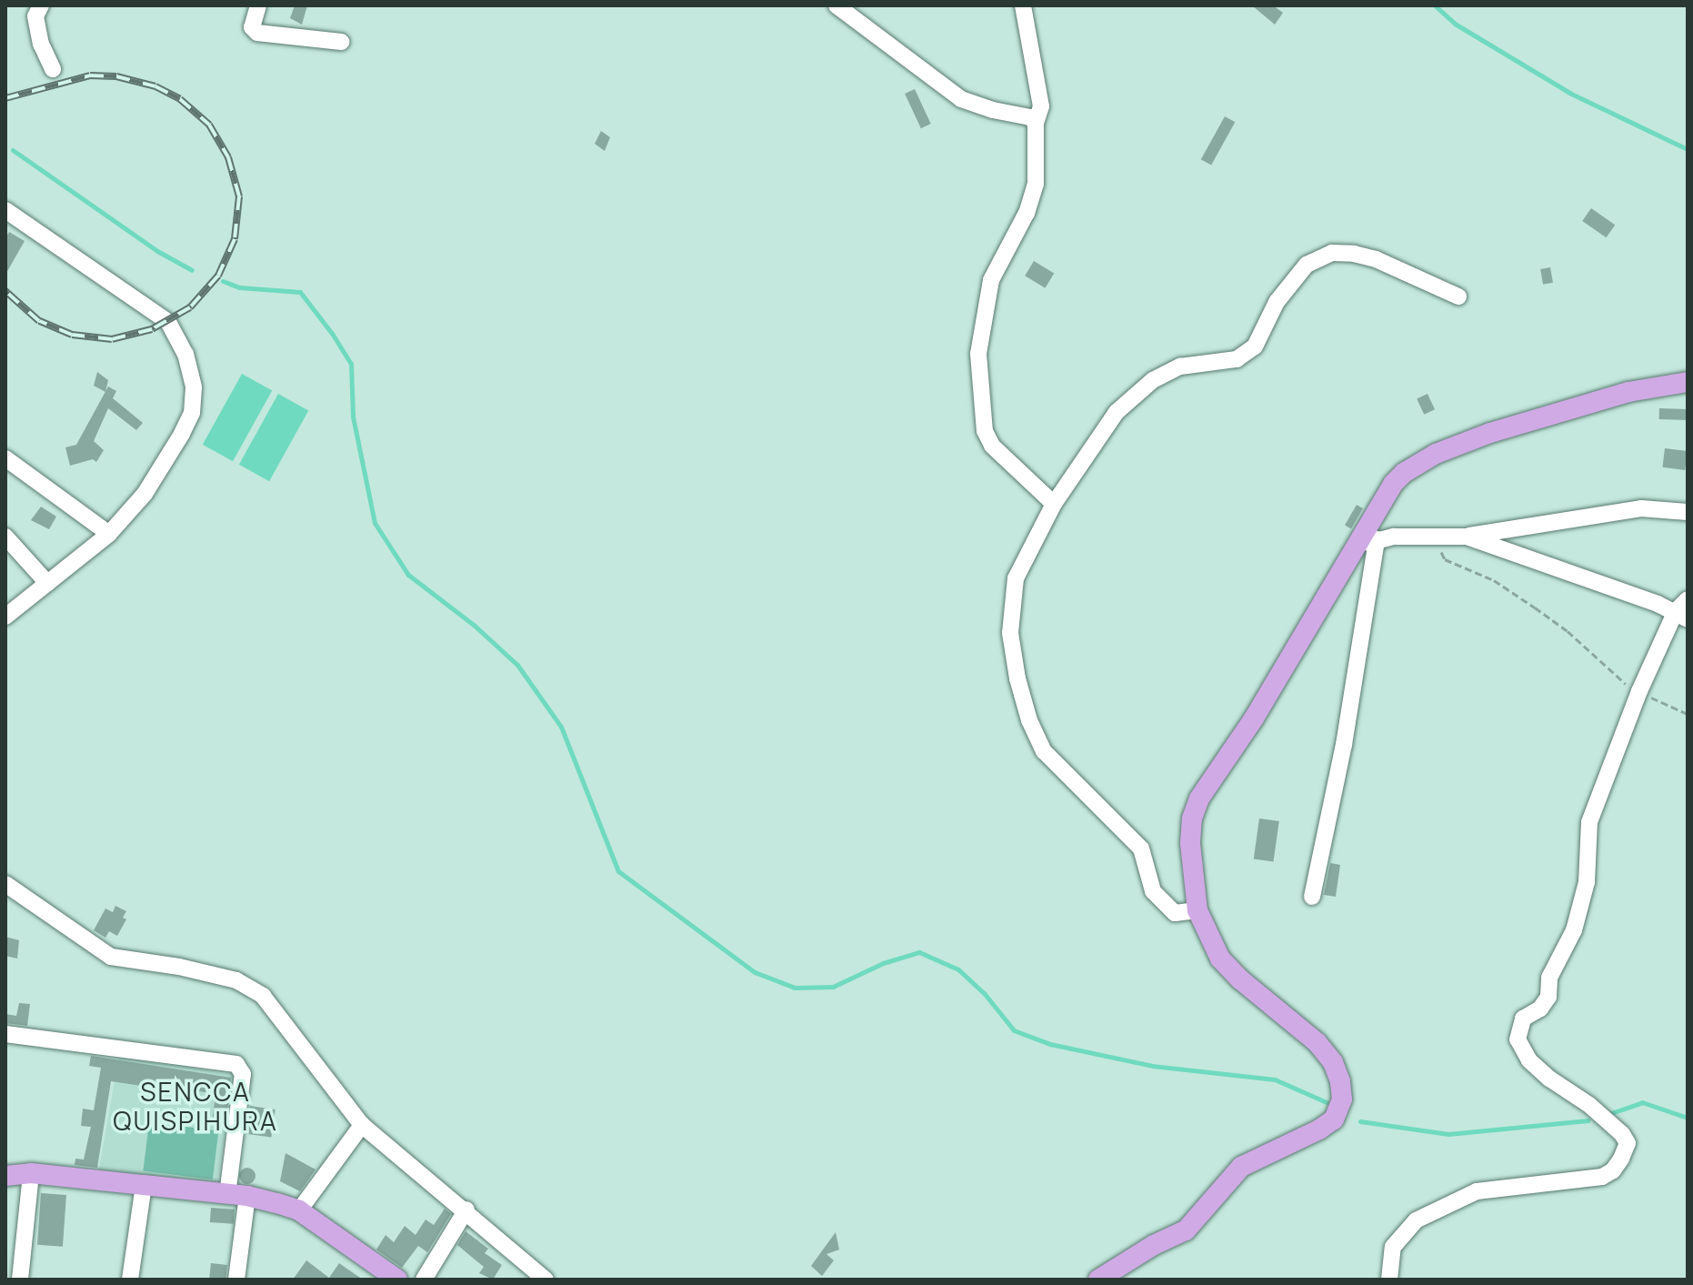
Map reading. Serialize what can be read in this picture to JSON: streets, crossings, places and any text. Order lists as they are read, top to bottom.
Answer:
{
  "districts": ["SENCCA QUISPIHURA"]
}
